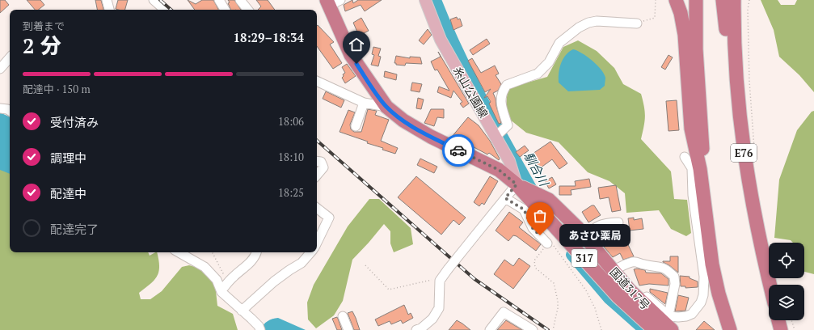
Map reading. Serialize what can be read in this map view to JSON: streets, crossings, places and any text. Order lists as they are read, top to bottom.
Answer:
{
  "streets": {
    "highway": ["E76", "317", "国道317号"],
    "main road": ["糸山公園線"]
  },
  "crossings": [
    ["糸山公園線", "国道317号"]
  ],
  "water": ["馴合川"],
  "places": ["あさひ薬局"],
  "page": {
    "heading": ["2 分", "到着まで", "18:29–18:34"],
    "bar": "配達中 · 150 m",
    "list": [
      ["受付済み", "18:06"],
      ["調理中", "18:10"],
      ["配達中", "18:25"],
      "配達完了"
    ],
    "bubble": "あさひ薬局"
  }
}
